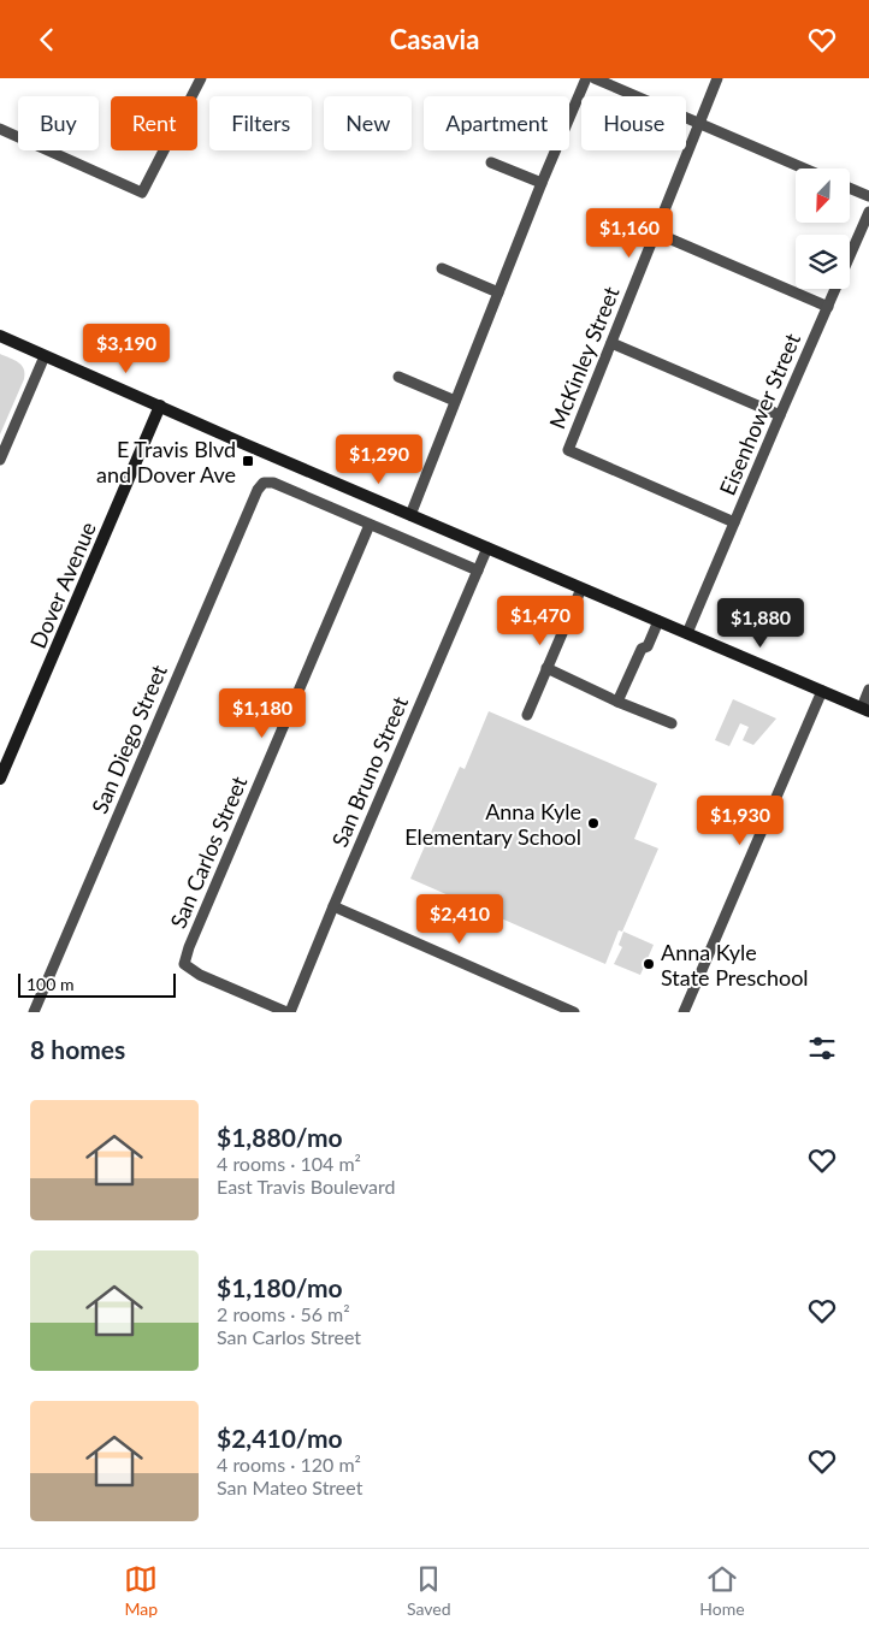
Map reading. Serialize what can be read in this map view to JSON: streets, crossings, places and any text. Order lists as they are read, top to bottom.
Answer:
{
  "streets": {
    "main road": ["Dover Avenue"],
    "street": [
      "McKinley Street",
      "Eisenhower Street",
      "San Diego Street",
      "San Bruno Street",
      "San Carlos Street"
    ]
  },
  "crossings": [
    ["McKinley Street", "Eisenhower Street"],
    ["San Diego Street", "San Carlos Street"],
    ["San Bruno Street", "San Carlos Street"]
  ],
  "places": {
    "transit": ["E Travis Blvd and Dover Ave"],
    "other": ["Anna Kyle Elementary School", "Anna Kyle State Preschool"]
  },
  "scale_bar": "100 m",
  "north": "bottom left",
  "page": {
    "header": "Casavia",
    "chip": [
      "Buy",
      "Rent",
      "Filters",
      "New",
      "Apartment",
      "House"
    ],
    "price": [
      "$1,160",
      "$3,190",
      "$1,290",
      "$1,470",
      "$1,880",
      "$1,180",
      "$1,930",
      "$2,410"
    ],
    "scale": "100 m",
    "heading": "8 homes",
    "list": [
      {
        "name": "$1,880/mo",
        "note": "4 rooms · 104 m² · East Travis Boulevard"
      },
      {
        "name": "$1,180/mo",
        "note": "2 rooms · 56 m² · San Carlos Street"
      },
      {
        "name": "$2,410/mo",
        "note": "4 rooms · 120 m² · San Mateo Street"
      }
    ],
    "tabs": ["Map", "Saved", "Home"]
  }
}
